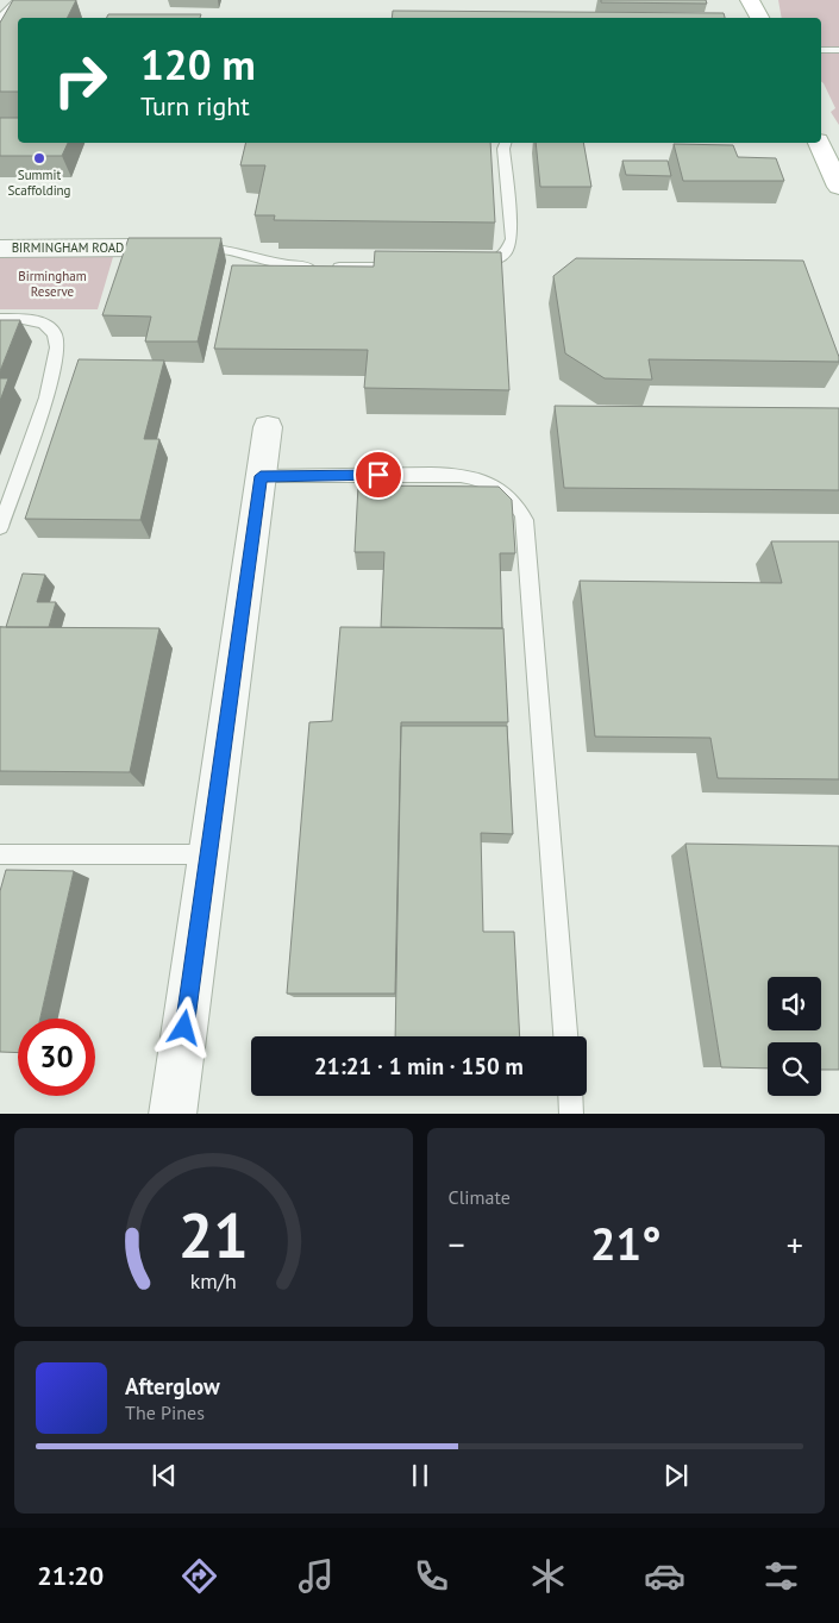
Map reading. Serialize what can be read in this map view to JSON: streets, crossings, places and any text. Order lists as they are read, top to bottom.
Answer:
{
  "streets": {
    "street": ["BIRMINGHAM ROAD"]
  },
  "parks": ["Birmingham Reserve"],
  "places": ["Summit Scaffolding"],
  "page": {
    "turn": ["120 m", "Turn right"],
    "limit": "30",
    "trip": "21:21 · 1 min · 150 m",
    "tile": "Climate",
    "heat": ["−", "21°", "+"],
    "song": ["Afterglow", "The Pines"],
    "tabs": "21:20",
    "gauge": ["21", "km/h"]
  }
}
